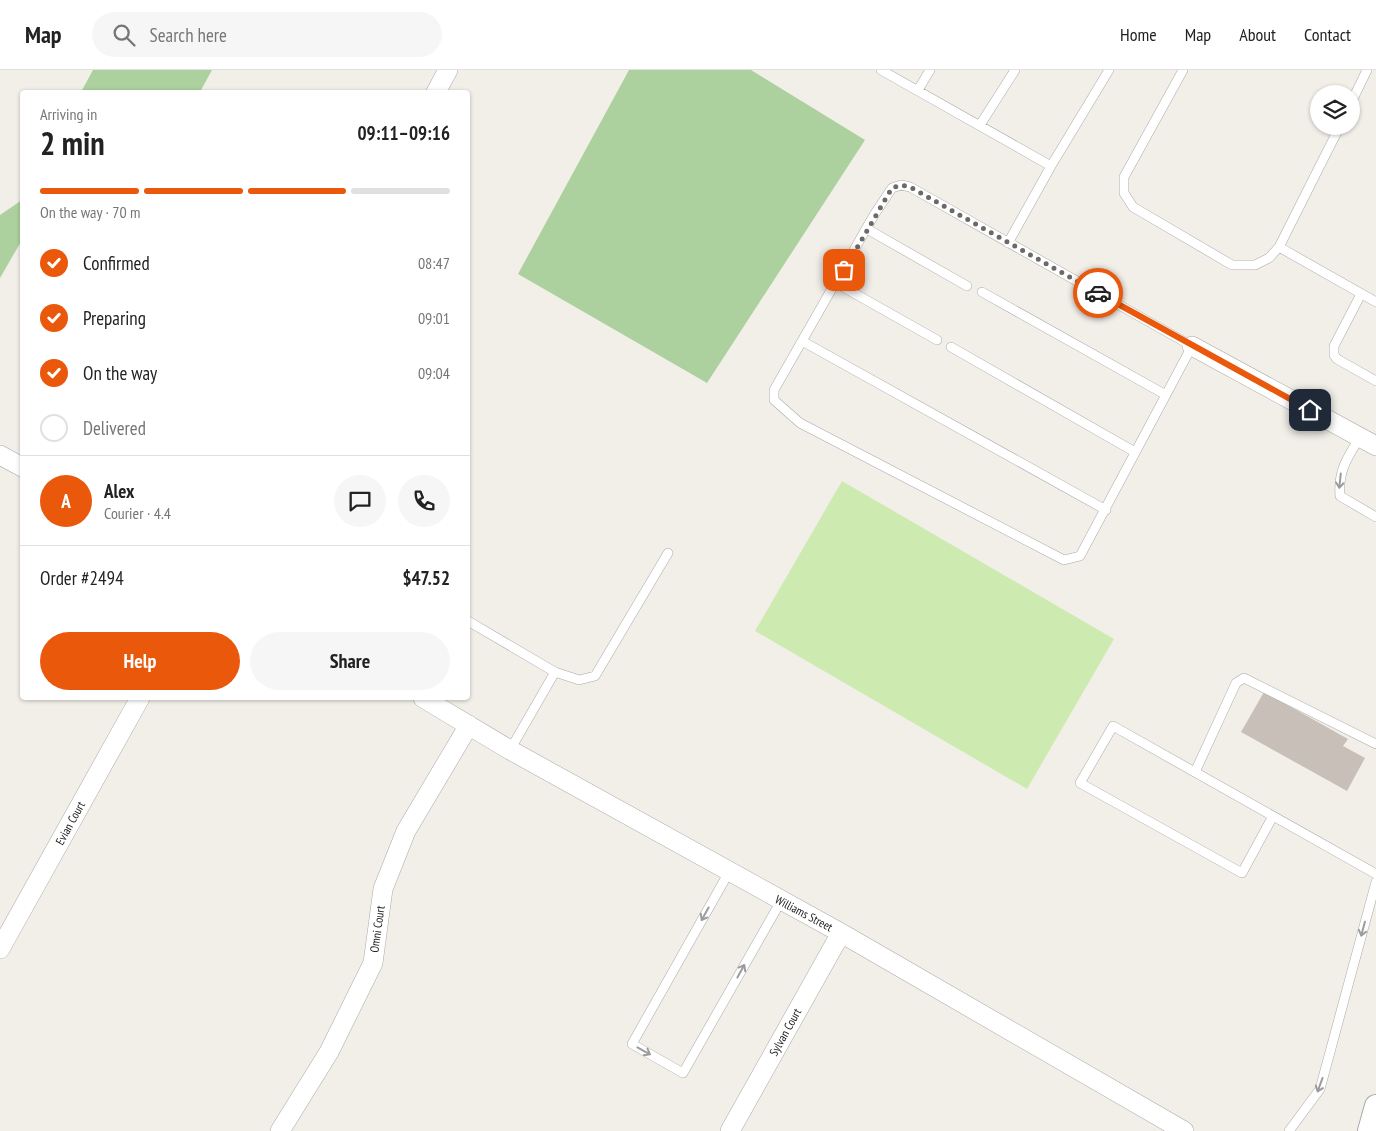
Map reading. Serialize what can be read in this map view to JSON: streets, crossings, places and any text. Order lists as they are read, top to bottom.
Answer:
{
  "streets": {
    "street": [
      "Evian Court",
      "Williams Street",
      "Omni Court",
      "Sylvan Court"
    ]
  },
  "crossings": [
    ["Williams Street", "Omni Court"],
    ["Williams Street", "Sylvan Court"]
  ],
  "page": {
    "header": "Map",
    "search": "Search here",
    "nav": [
      "Home",
      "Map",
      "About",
      "Contact"
    ],
    "heading": ["2 min", "Arriving in", "09:11–09:16"],
    "panel": [
      "Alex",
      "Courier · 4.4",
      "Order #2494",
      "$47.52"
    ],
    "bar": "On the way · 70 m",
    "list": [
      ["Confirmed", "08:47"],
      ["Preparing", "09:01"],
      ["On the way", "09:04"],
      "Delivered"
    ],
    "round": "A",
    "buttons": ["Help", "Share"]
  }
}
